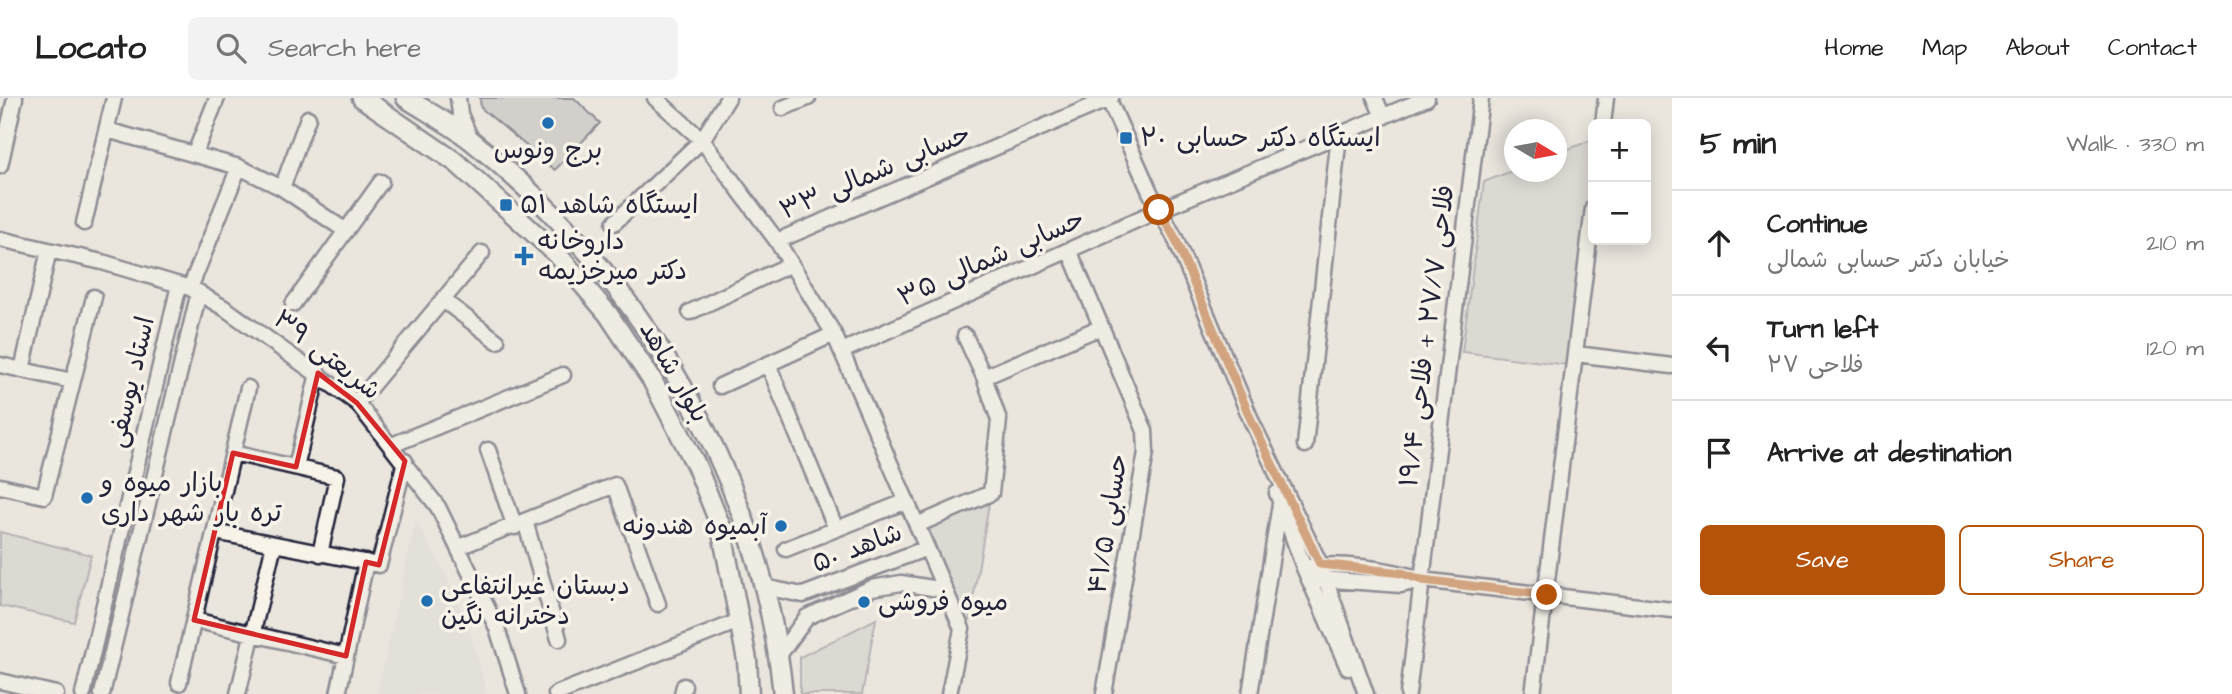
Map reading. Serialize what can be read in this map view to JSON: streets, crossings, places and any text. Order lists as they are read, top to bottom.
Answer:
{
  "streets": {
    "main road": ["بلوار شاهد"],
    "street": [
      "حسابی شمالی ۳۳",
      "حسابی شمالی ۳۵",
      "فلاحی ۲۷/۷ + فلاحی ۱۹/۴",
      "شریعتی ۳۹",
      "استاد یوسفی",
      "حسابی ۴۱/۵",
      "شاهد ۵۰"
    ]
  },
  "crossings": [
    ["حسابی شمالی ۳۵", "حسابی ۴۱/۵"],
    ["شریعتی ۳۹", "استاد یوسفی"],
    ["بلوار شاهد", "شاهد ۵۰"]
  ],
  "places": {
    "other": [
      "برج ونوس",
      "بازار میوه و تره بار شهر داری",
      "آبمیوه هندونه",
      "دبستان غیرانتفاعی دخترانه نگین",
      "میوه فروشی"
    ],
    "transit": ["ایستگاه دکتر حسابی ۲۰", "ایستگاه شاهد ۵۱"],
    "health": ["داروخانه دکتر میرخزیمه"]
  },
  "north": "right",
  "page": {
    "header": "Locato",
    "search": "Search here",
    "nav": [
      "Home",
      "Map",
      "About",
      "Contact"
    ],
    "heading": ["5 min", "Walk · 330 m"],
    "map_buttons": ["+", "−"],
    "list": [
      ["Continue", "خیابان دکتر حسابی شمالی", "210 m"],
      ["Turn left", "فلاحی ۲۷", "120 m"],
      "Arrive at destination"
    ],
    "buttons": ["Save", "Share"]
  }
}
